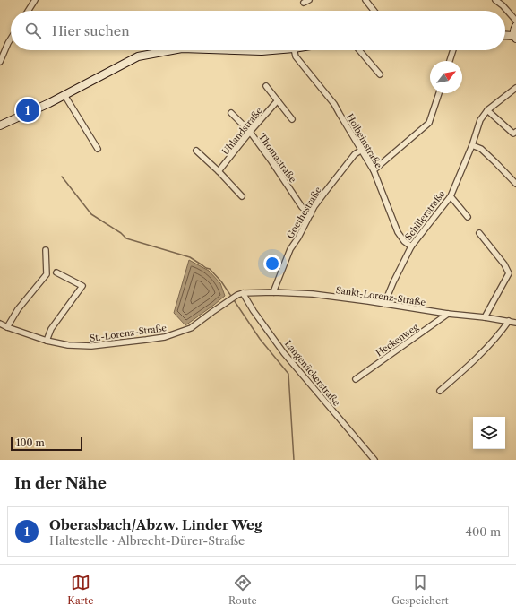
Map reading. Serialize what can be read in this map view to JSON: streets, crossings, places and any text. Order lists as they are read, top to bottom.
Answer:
{
  "streets": {
    "street": [
      "Uhlandstraße",
      "Holbeinstraße",
      "Thomastraße",
      "Goethestraße",
      "Schillerstraße",
      "Sankt-Lorenz-Straße",
      "St.-Lorenz-Straße",
      "Heckenweg",
      "Langenäckerstraße"
    ]
  },
  "crossings": [
    ["Uhlandstraße", "Thomastraße"],
    ["Holbeinstraße", "Goethestraße"],
    ["Holbeinstraße", "Schillerstraße"],
    ["Thomastraße", "Goethestraße"],
    ["Goethestraße", "Sankt-Lorenz-Straße"],
    ["Schillerstraße", "Sankt-Lorenz-Straße"],
    ["Sankt-Lorenz-Straße", "St.-Lorenz-Straße"],
    ["Sankt-Lorenz-Straße", "Heckenweg"],
    ["Sankt-Lorenz-Straße", "Langenäckerstraße"],
    ["St.-Lorenz-Straße", "Langenäckerstraße"]
  ],
  "scale_bar": "100 m",
  "north": "top right",
  "page": {
    "search": "Hier suchen",
    "pins": "1",
    "scale": "100 m",
    "heading": "In der Nähe",
    "list": [
      {
        "mark": "1",
        "name": "Oberasbach/Abzw. Linder Weg",
        "note": "Haltestelle · Albrecht-Dürer-Straße",
        "value": "400 m"
      }
    ],
    "nav": ["Karte", "Route", "Gespeichert"]
  }
}
